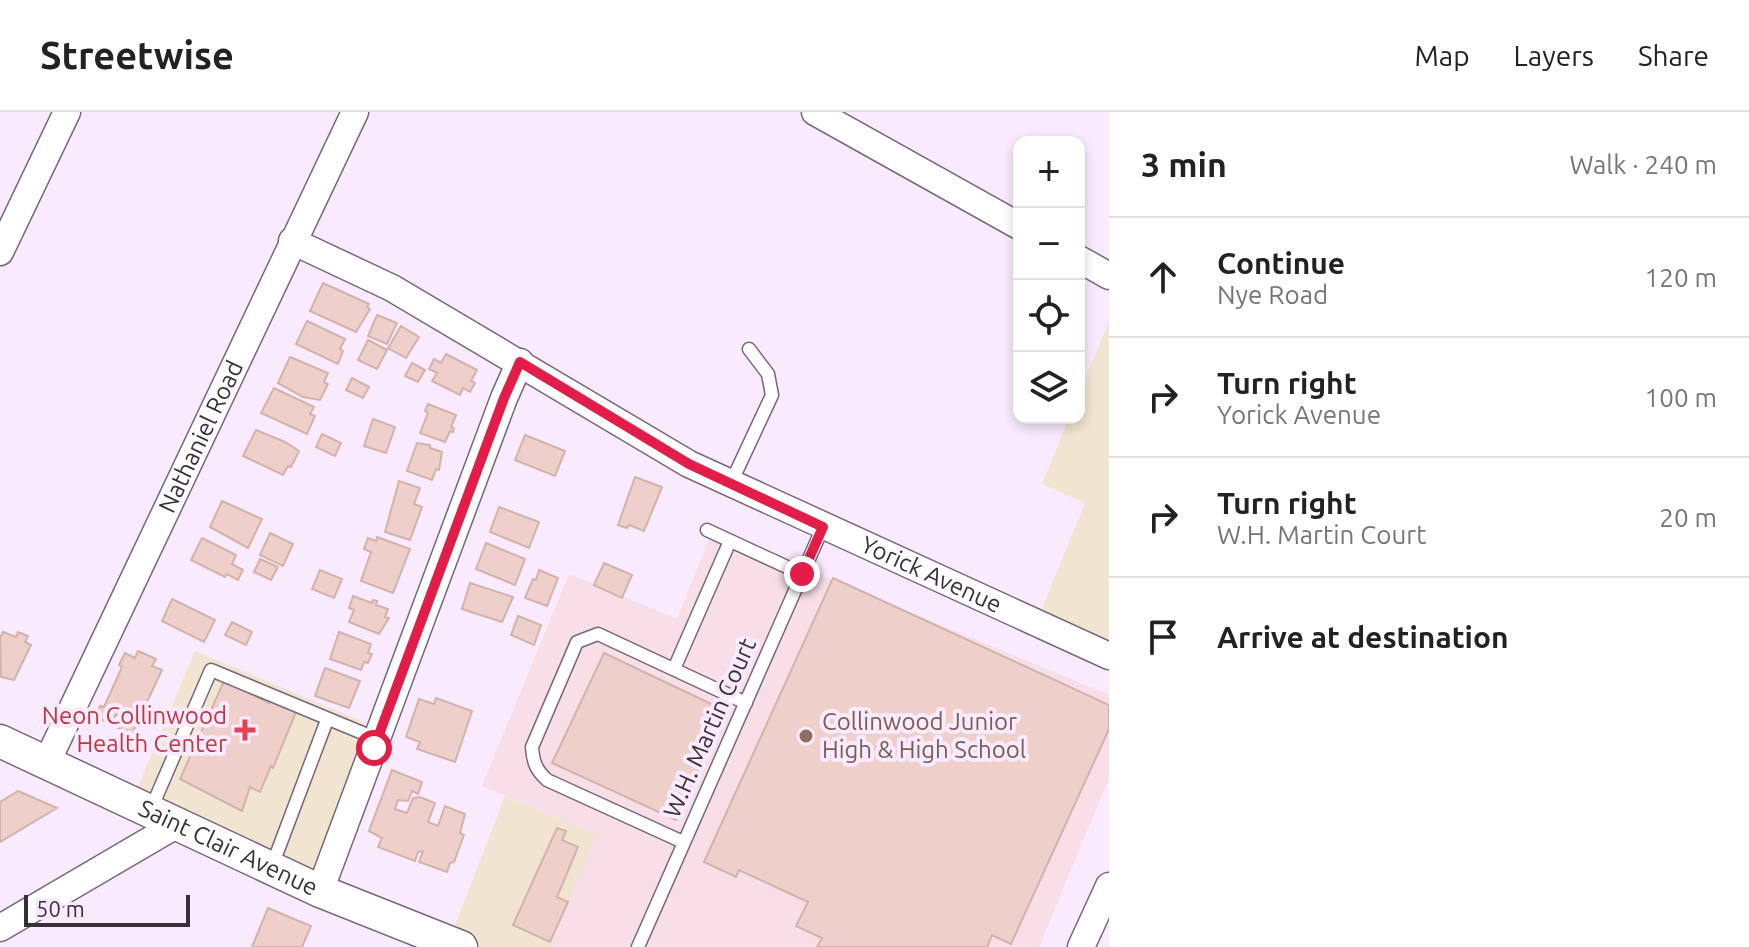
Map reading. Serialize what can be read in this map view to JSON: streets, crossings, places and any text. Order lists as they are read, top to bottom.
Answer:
{
  "streets": {
    "street": ["Nathaniel Road", "Yorick Avenue", "Saint Clair Avenue"],
    "lane": ["W.H. Martin Court"]
  },
  "crossings": [
    ["Nathaniel Road", "Yorick Avenue"],
    ["Nathaniel Road", "Saint Clair Avenue"],
    ["Yorick Avenue", "W.H. Martin Court"]
  ],
  "places": {
    "health": ["Neon Collinwood Health Center"],
    "other": ["Collinwood Junior High & High School"]
  },
  "scale_bar": "50 m",
  "page": {
    "header": "Streetwise",
    "nav": ["Map", "Layers", "Share"],
    "heading": ["3 min", "Walk · 240 m"],
    "map_buttons": ["+", "−"],
    "list": [
      ["Continue", "Nye Road", "120 m"],
      ["Turn right", "Yorick Avenue", "100 m"],
      ["Turn right", "W.H. Martin Court", "20 m"],
      "Arrive at destination"
    ],
    "scale": "50 m"
  }
}
